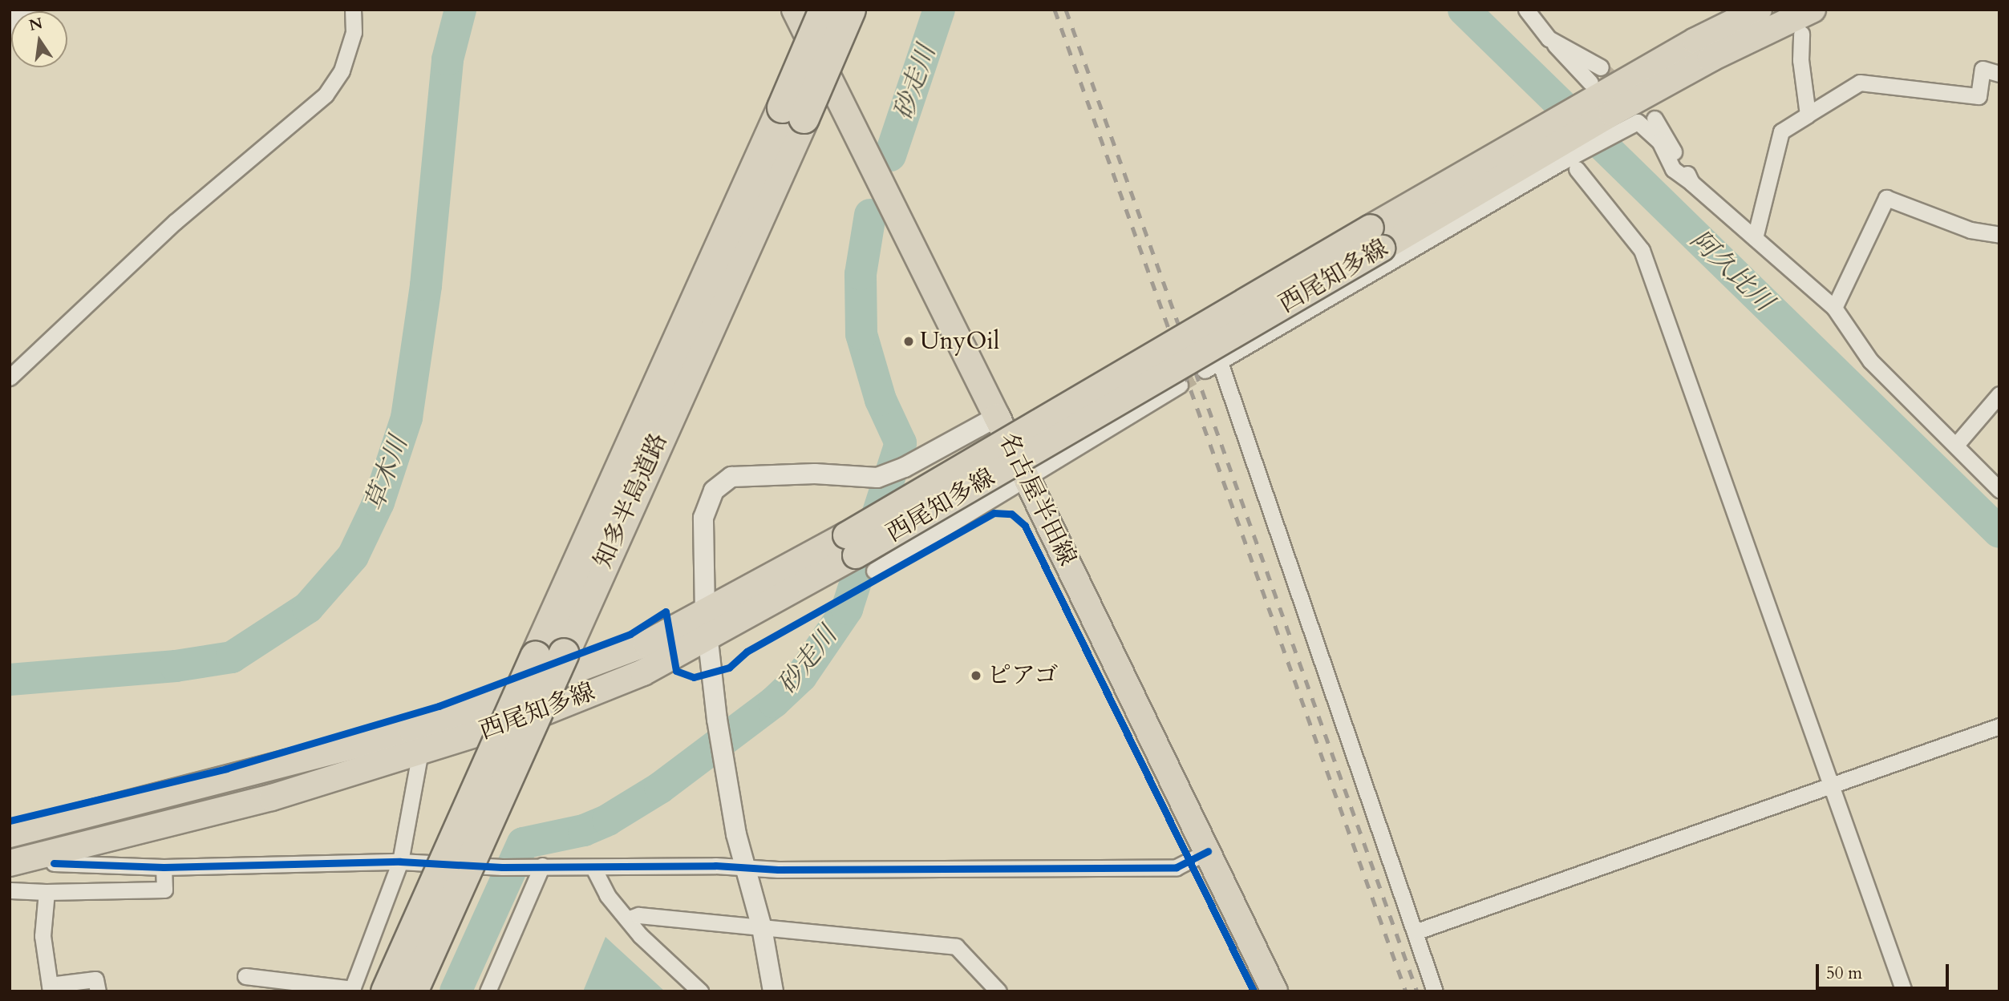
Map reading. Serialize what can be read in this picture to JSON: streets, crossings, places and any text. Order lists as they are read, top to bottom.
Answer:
{
  "streets": {
    "highway": ["知多半島道路"],
    "main road": ["西尾知多線", "名古屋半田線"]
  },
  "water": ["砂走川", "阿久比川", "草木川"],
  "places": ["UnyOil", "ピアゴ"],
  "scale_bar": "50 m",
  "north": "top"
}
